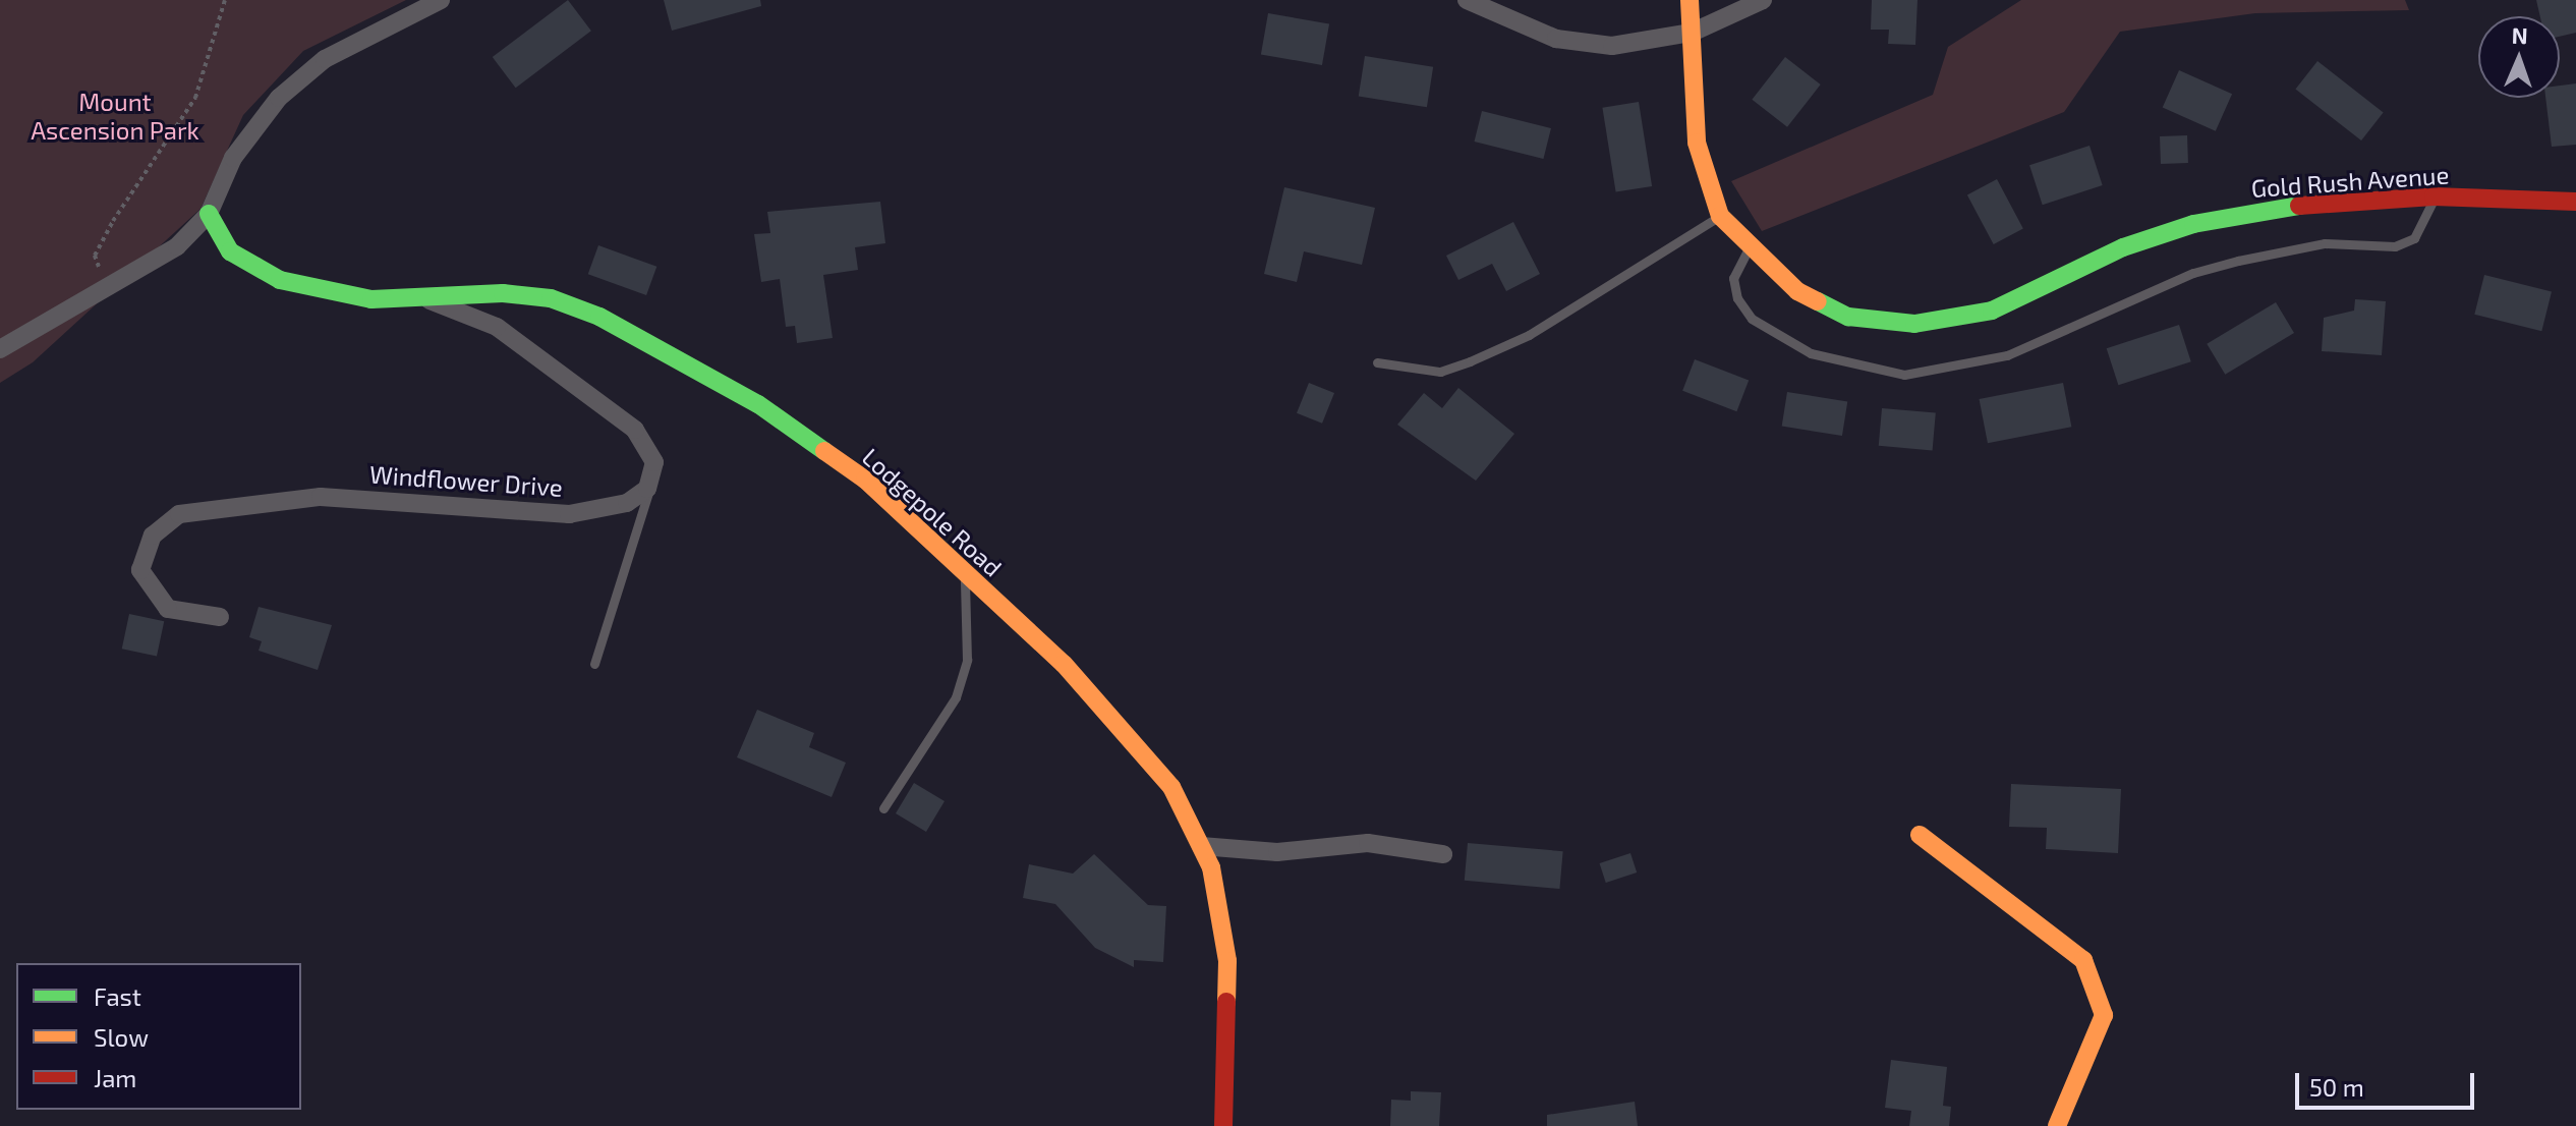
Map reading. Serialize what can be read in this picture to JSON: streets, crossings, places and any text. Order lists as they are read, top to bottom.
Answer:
{
  "streets": {
    "street": ["Gold Rush Avenue", "Windflower Drive", "Lodgepole Road"]
  },
  "parks": ["Mount Ascension Park"],
  "legend": ["Fast", "Slow", "Jam"],
  "scale_bar": "50 m",
  "north": "top"
}
